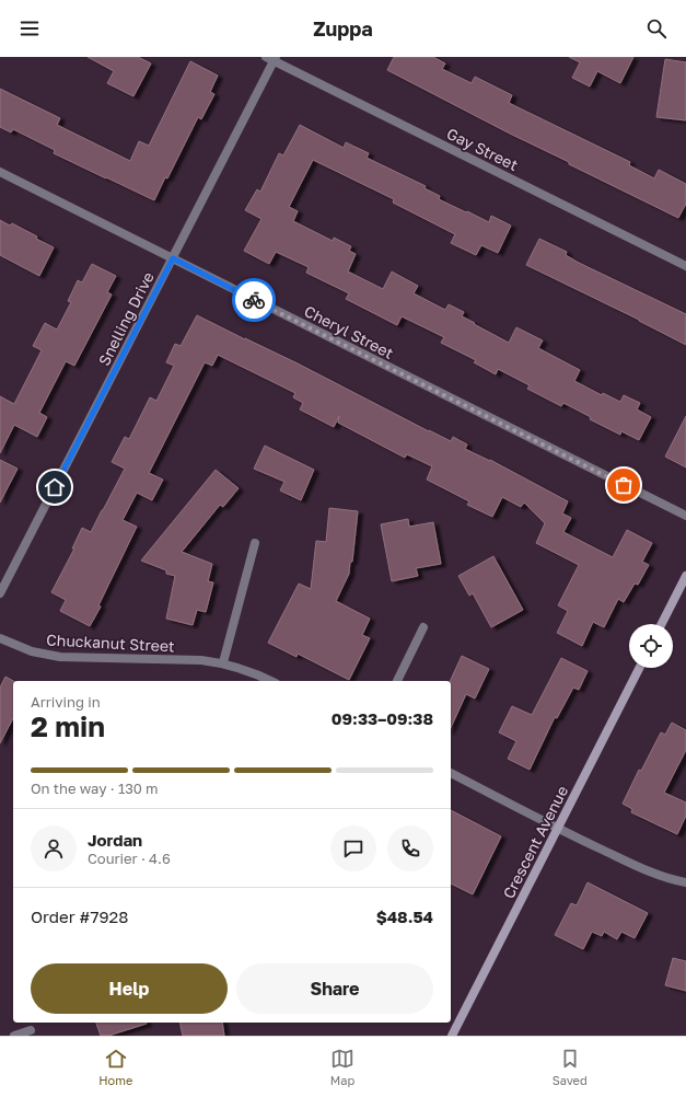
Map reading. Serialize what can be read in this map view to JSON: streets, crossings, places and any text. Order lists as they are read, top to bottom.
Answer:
{
  "streets": {
    "street": [
      "Gay Street",
      "Snelling Drive",
      "Cheryl Street",
      "Chuckanut Street",
      "Crescent Avenue"
    ]
  },
  "crossings": [
    ["Gay Street", "Snelling Drive"],
    ["Snelling Drive", "Cheryl Street"]
  ],
  "page": {
    "header": "Zuppa",
    "heading": ["2 min", "Arriving in", "09:33–09:38"],
    "panel": [
      "Jordan",
      "Courier · 4.6",
      "Order #7928",
      "$48.54"
    ],
    "bar": "On the way · 130 m",
    "buttons": ["Help", "Share"],
    "tabs": ["Home", "Map", "Saved"]
  }
}
